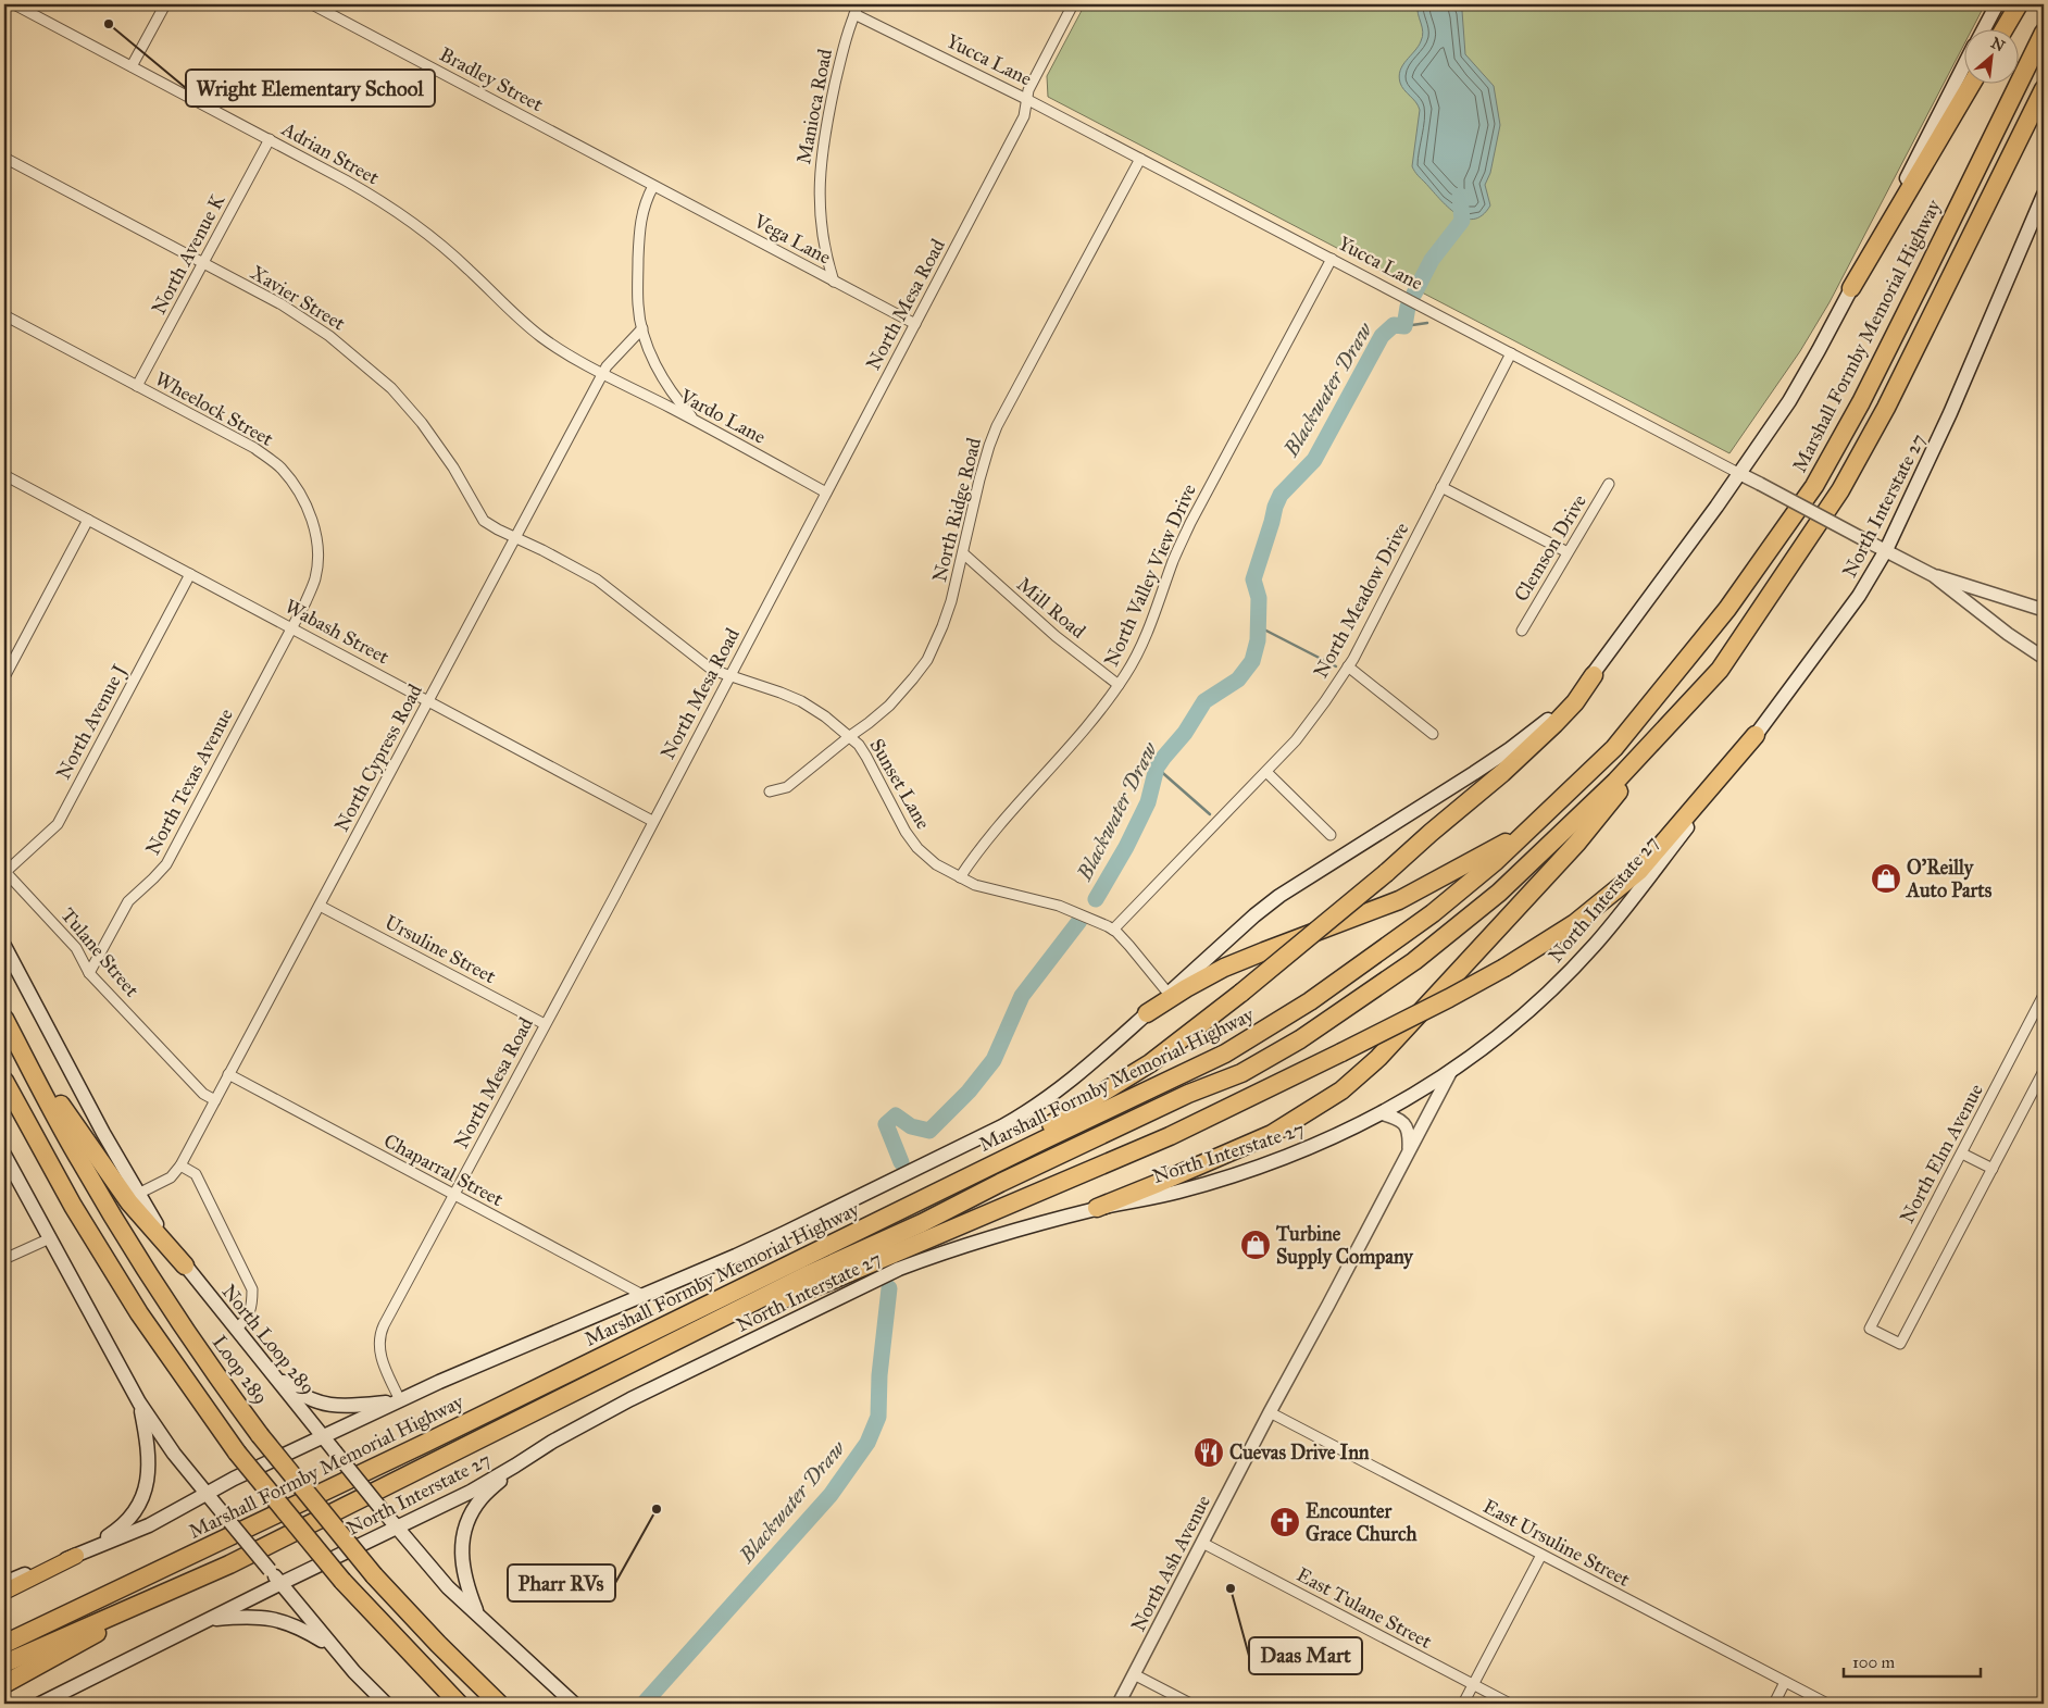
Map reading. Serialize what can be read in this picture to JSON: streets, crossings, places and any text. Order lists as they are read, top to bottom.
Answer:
{
  "streets": {
    "highway": ["Marshall Formby Memorial Highway", "Loop 289"],
    "main road": ["North Interstate 27", "North Loop 289"],
    "street": [
      "Yucca Lane",
      "Bradley Street",
      "Manioca Road",
      "Adrian Street",
      "Vega Lane",
      "North Avenue K",
      "Xavier Street",
      "North Mesa Road",
      "Wheelock Street",
      "Vardo Lane",
      "North Ridge Road",
      "Clemson Drive",
      "North Valley View Drive",
      "North Meadow Drive",
      "Mill Road",
      "Wabash Street",
      "North Avenue J",
      "North Cypress Road",
      "North Texas Avenue",
      "Sunset Lane",
      "Ursuline Street",
      "Tulane Street",
      "North Elm Avenue",
      "Chaparral Street",
      "East Ursuline Street",
      "North Ash Avenue",
      "East Tulane Street"
    ]
  },
  "crossings": [
    ["Yucca Lane", "Manioca Road"],
    ["Yucca Lane", "North Mesa Road"],
    ["Yucca Lane", "North Interstate 27"],
    ["Yucca Lane", "North Ridge Road"],
    ["Yucca Lane", "North Valley View Drive"],
    ["Yucca Lane", "North Meadow Drive"],
    ["Bradley Street", "Vega Lane"],
    ["Manioca Road", "Vega Lane"],
    ["Adrian Street", "North Avenue K"],
    ["Adrian Street", "Vardo Lane"],
    ["Adrian Street", "North Cypress Road"],
    ["Vega Lane", "North Mesa Road"],
    ["North Avenue K", "Xavier Street"],
    ["North Avenue K", "Wheelock Street"],
    ["Xavier Street", "North Cypress Road"],
    ["Xavier Street", "Sunset Lane"],
    ["North Mesa Road", "Vardo Lane"],
    ["North Mesa Road", "Wabash Street"],
    ["North Mesa Road", "Sunset Lane"],
    ["North Mesa Road", "Ursuline Street"],
    ["North Mesa Road", "Chaparral Street"],
    ["Wheelock Street", "Wabash Street"],
    ["Wheelock Street", "North Texas Avenue"],
    ["Vardo Lane", "North Cypress Road"],
    ["North Interstate 27", "North Loop 289"],
    ["North Interstate 27", "North Ash Avenue"],
    ["North Ridge Road", "Mill Road"],
    ["North Ridge Road", "Sunset Lane"],
    ["North Valley View Drive", "Mill Road"],
    ["North Valley View Drive", "Sunset Lane"],
    ["North Meadow Drive", "Sunset Lane"],
    ["Wabash Street", "North Avenue J"],
    ["Wabash Street", "North Cypress Road"],
    ["Wabash Street", "North Texas Avenue"],
    ["North Avenue J", "Tulane Street"],
    ["North Cypress Road", "Sunset Lane"],
    ["North Cypress Road", "Ursuline Street"],
    ["North Cypress Road", "Tulane Street"],
    ["North Cypress Road", "Chaparral Street"],
    ["North Cypress Road", "North Loop 289"],
    ["North Texas Avenue", "Tulane Street"],
    ["East Ursuline Street", "North Ash Avenue"],
    ["North Ash Avenue", "East Tulane Street"]
  ],
  "water": ["Blackwater Draw"],
  "places": {
    "other": ["Wright Elementary School", "Pharr RVs", "Daas Mart"],
    "shop": ["O'Reilly Auto Parts", "Turbine Supply Company"],
    "restaurant": ["Cuevas Drive Inn"],
    "church": ["Encounter Grace Church"]
  },
  "scale_bar": "100 m",
  "north": "top right"
}
